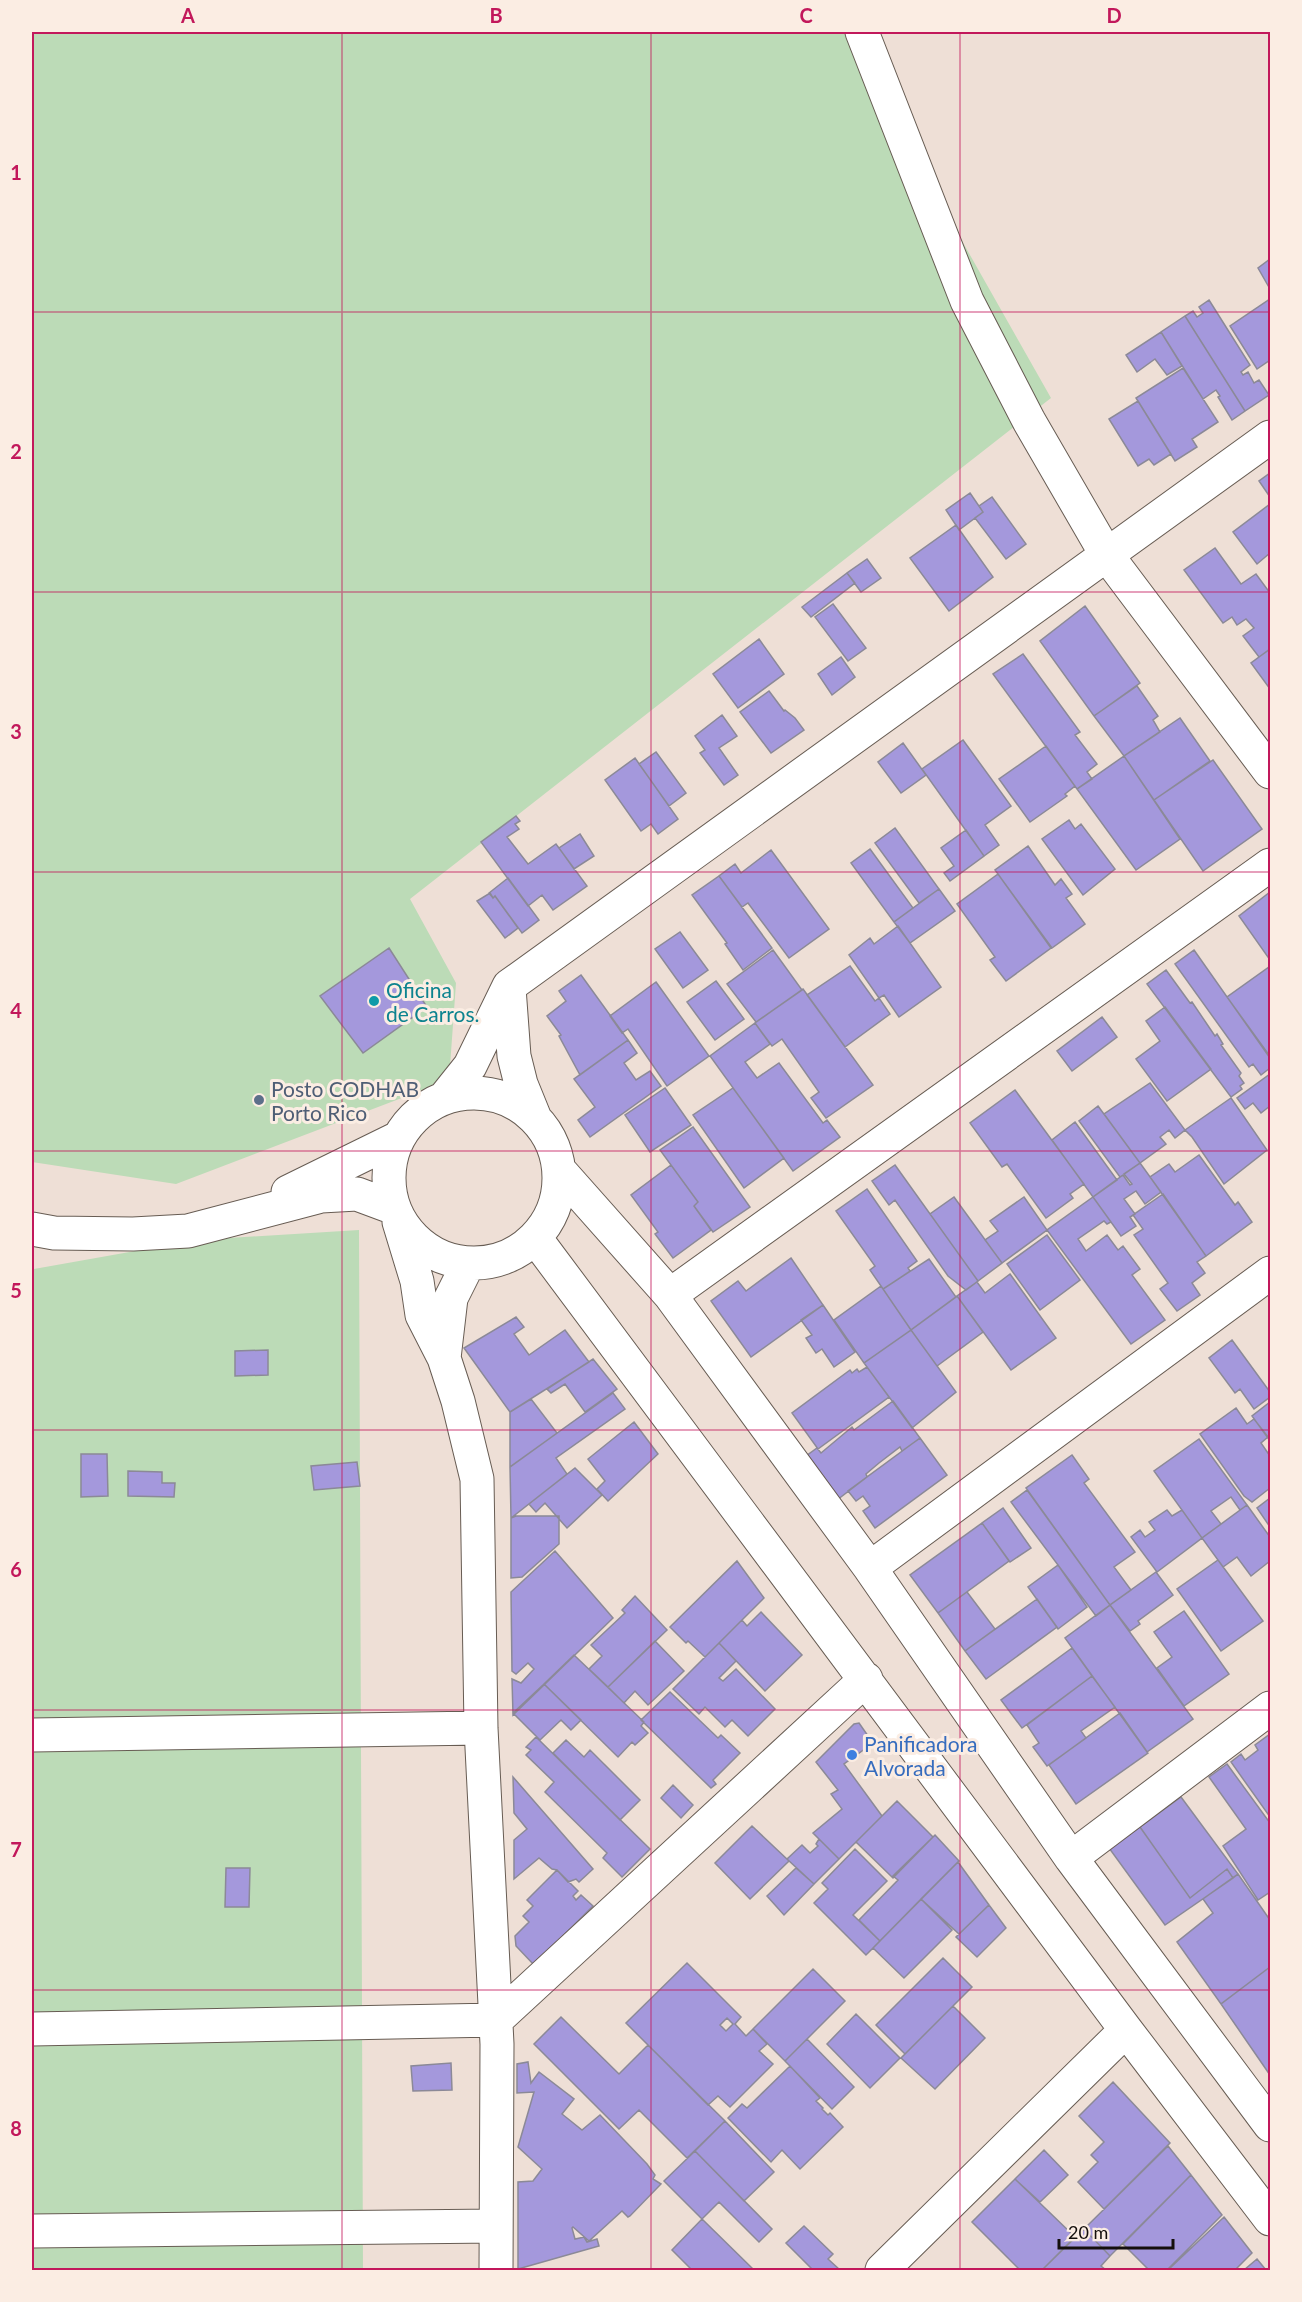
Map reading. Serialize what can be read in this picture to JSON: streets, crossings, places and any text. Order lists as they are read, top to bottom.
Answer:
{
  "places": ["Oficina de Carros.", "Posto CODHAB Porto Rico", "Panificadora Alvorada"],
  "scale_bar": "20 m",
  "grid": {
    "columns": [
      "A",
      "B",
      "C",
      "D"
    ],
    "rows": [
      "1",
      "2",
      "3",
      "4",
      "5",
      "6",
      "7",
      "8"
    ]
  }
}
